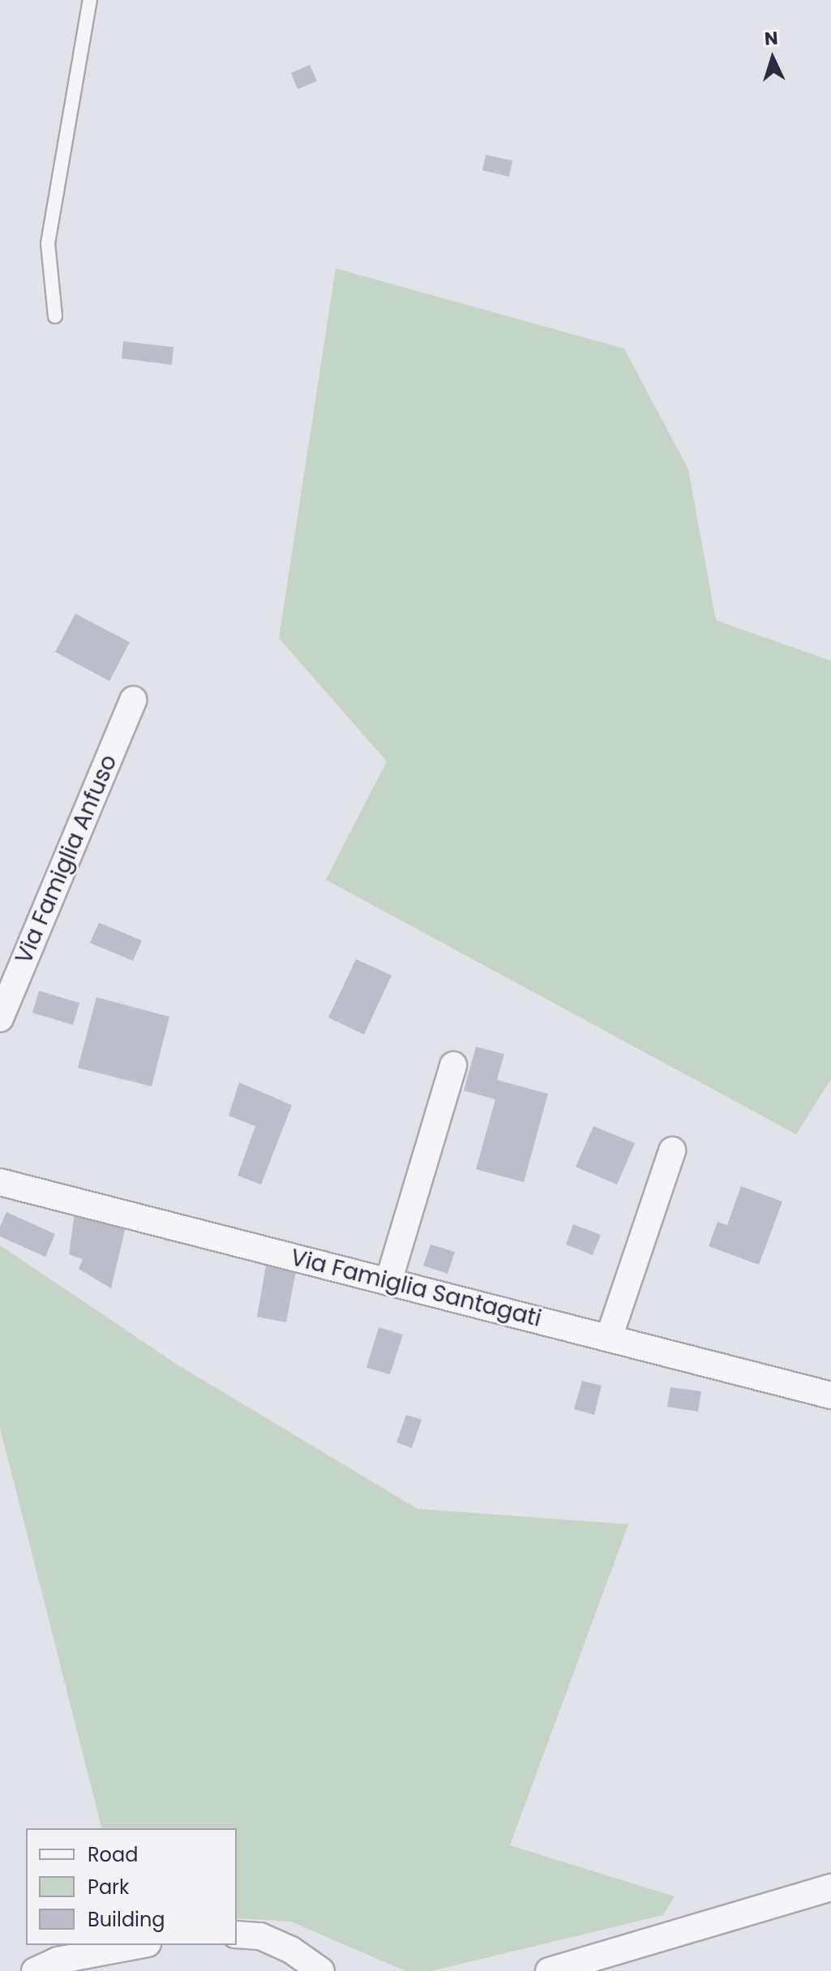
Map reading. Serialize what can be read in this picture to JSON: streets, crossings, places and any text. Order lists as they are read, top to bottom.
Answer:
{
  "streets": {
    "street": ["Via Famiglia Anfuso", "Via Famiglia Santagati"]
  },
  "legend": ["Road", "Park", "Building"],
  "north": "top"
}
